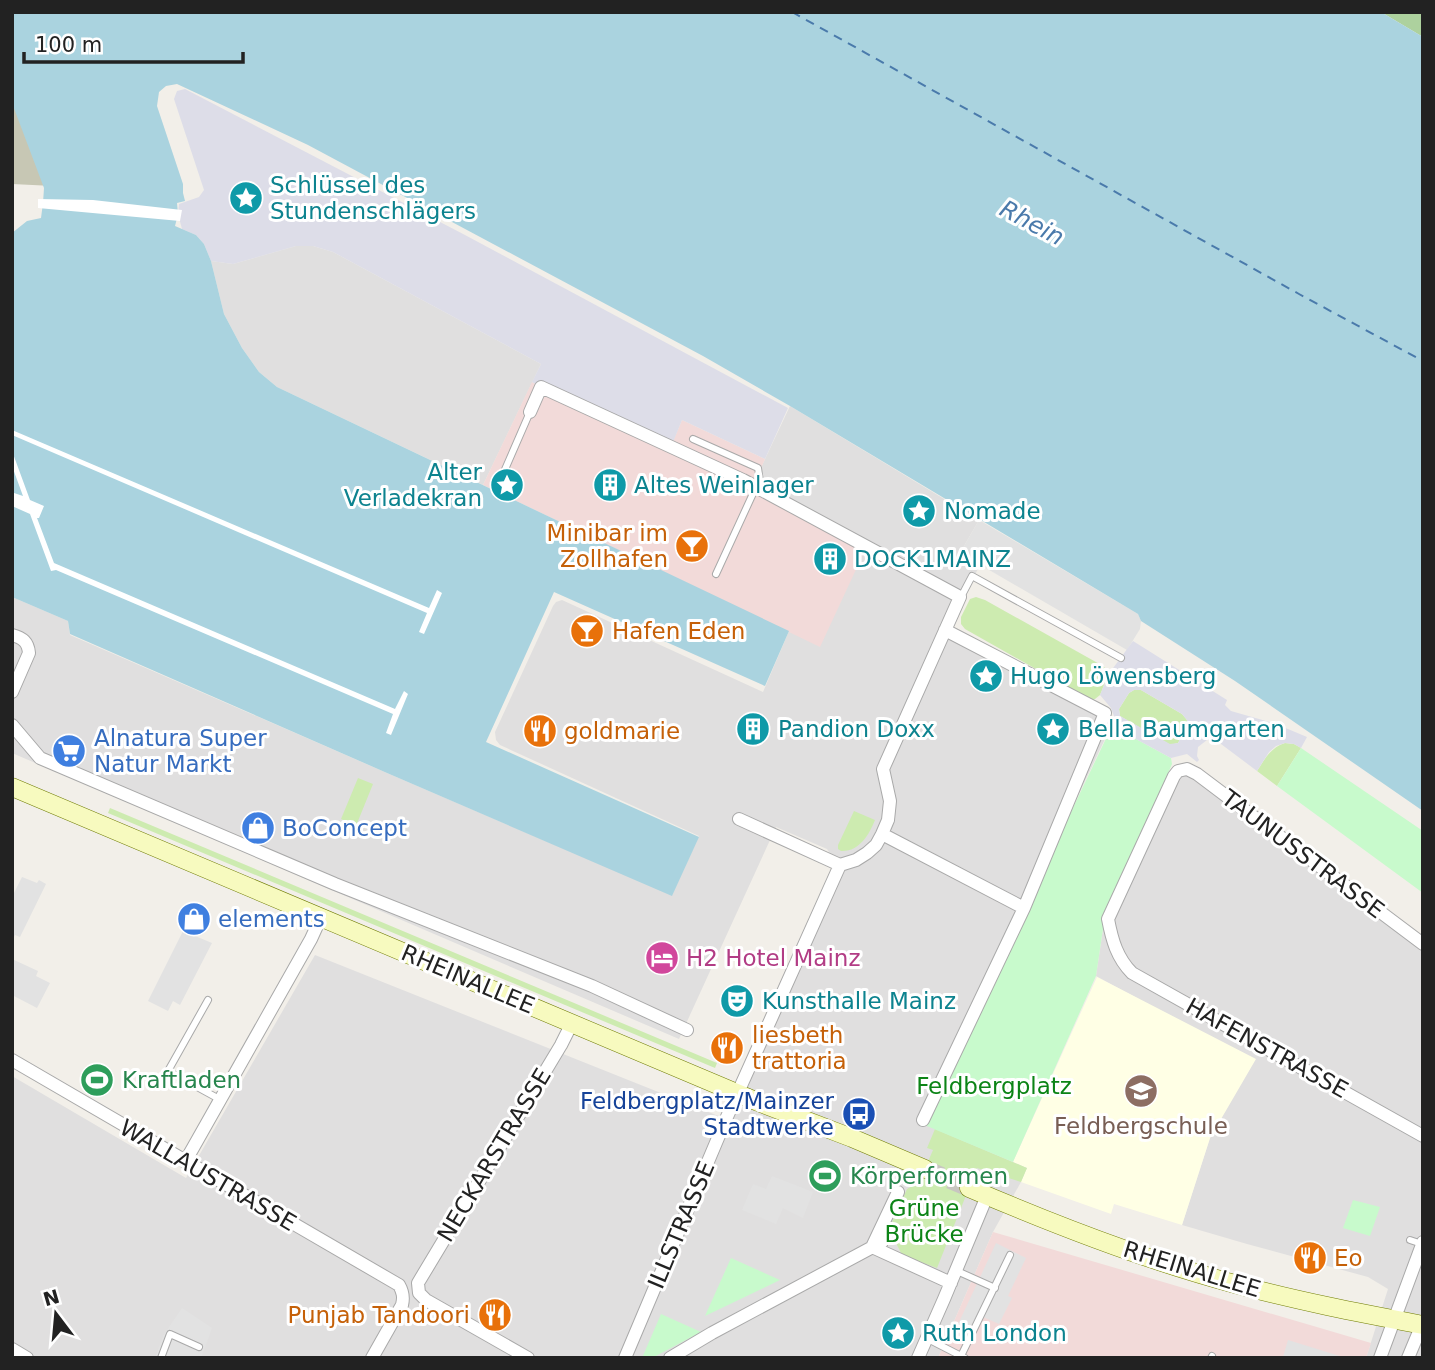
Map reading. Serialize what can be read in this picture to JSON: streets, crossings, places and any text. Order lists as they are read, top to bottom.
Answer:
{
  "streets": {
    "main road": ["RHEINALLEE"],
    "street": [
      "TAUNUSSTRASSE",
      "HAFENSTRASSE",
      "NECKARSTRASSE",
      "WALLAUSTRASSE",
      "ILLSTRASSE"
    ]
  },
  "crossings": [
    ["TAUNUSSTRASSE", "HAFENSTRASSE"],
    ["RHEINALLEE", "NECKARSTRASSE"],
    ["RHEINALLEE", "ILLSTRASSE"]
  ],
  "water": ["Rhein"],
  "parks": ["Feldbergplatz", "Grüne Brücke"],
  "places": {
    "place": [
      "Schlüssel des Stundenschlägers",
      "Alter Verladekran",
      "Nomade",
      "Hugo Löwensberg",
      "Bella Baumgarten",
      "Ruth London"
    ],
    "building": ["Altes Weinlager", "DOCK1MAINZ", "Pandion Doxx"],
    "bar": ["Minibar im Zollhafen", "Hafen Eden"],
    "restaurant": [
      "goldmarie",
      "liesbeth trattoria",
      "Eo",
      "Punjab Tandoori"
    ],
    "supermarket": ["Alnatura Super Natur Markt"],
    "shop": ["BoConcept", "elements"],
    "hotel": ["H2 Hotel Mainz"],
    "theatre": ["Kunsthalle Mainz"],
    "sports": ["Kraftladen", "Körperformen"],
    "school or university": ["Feldbergschule"],
    "bus stop": ["Feldbergplatz/Mainzer Stadtwerke"]
  },
  "scale_bar": "100 m",
  "north": "top"
}
